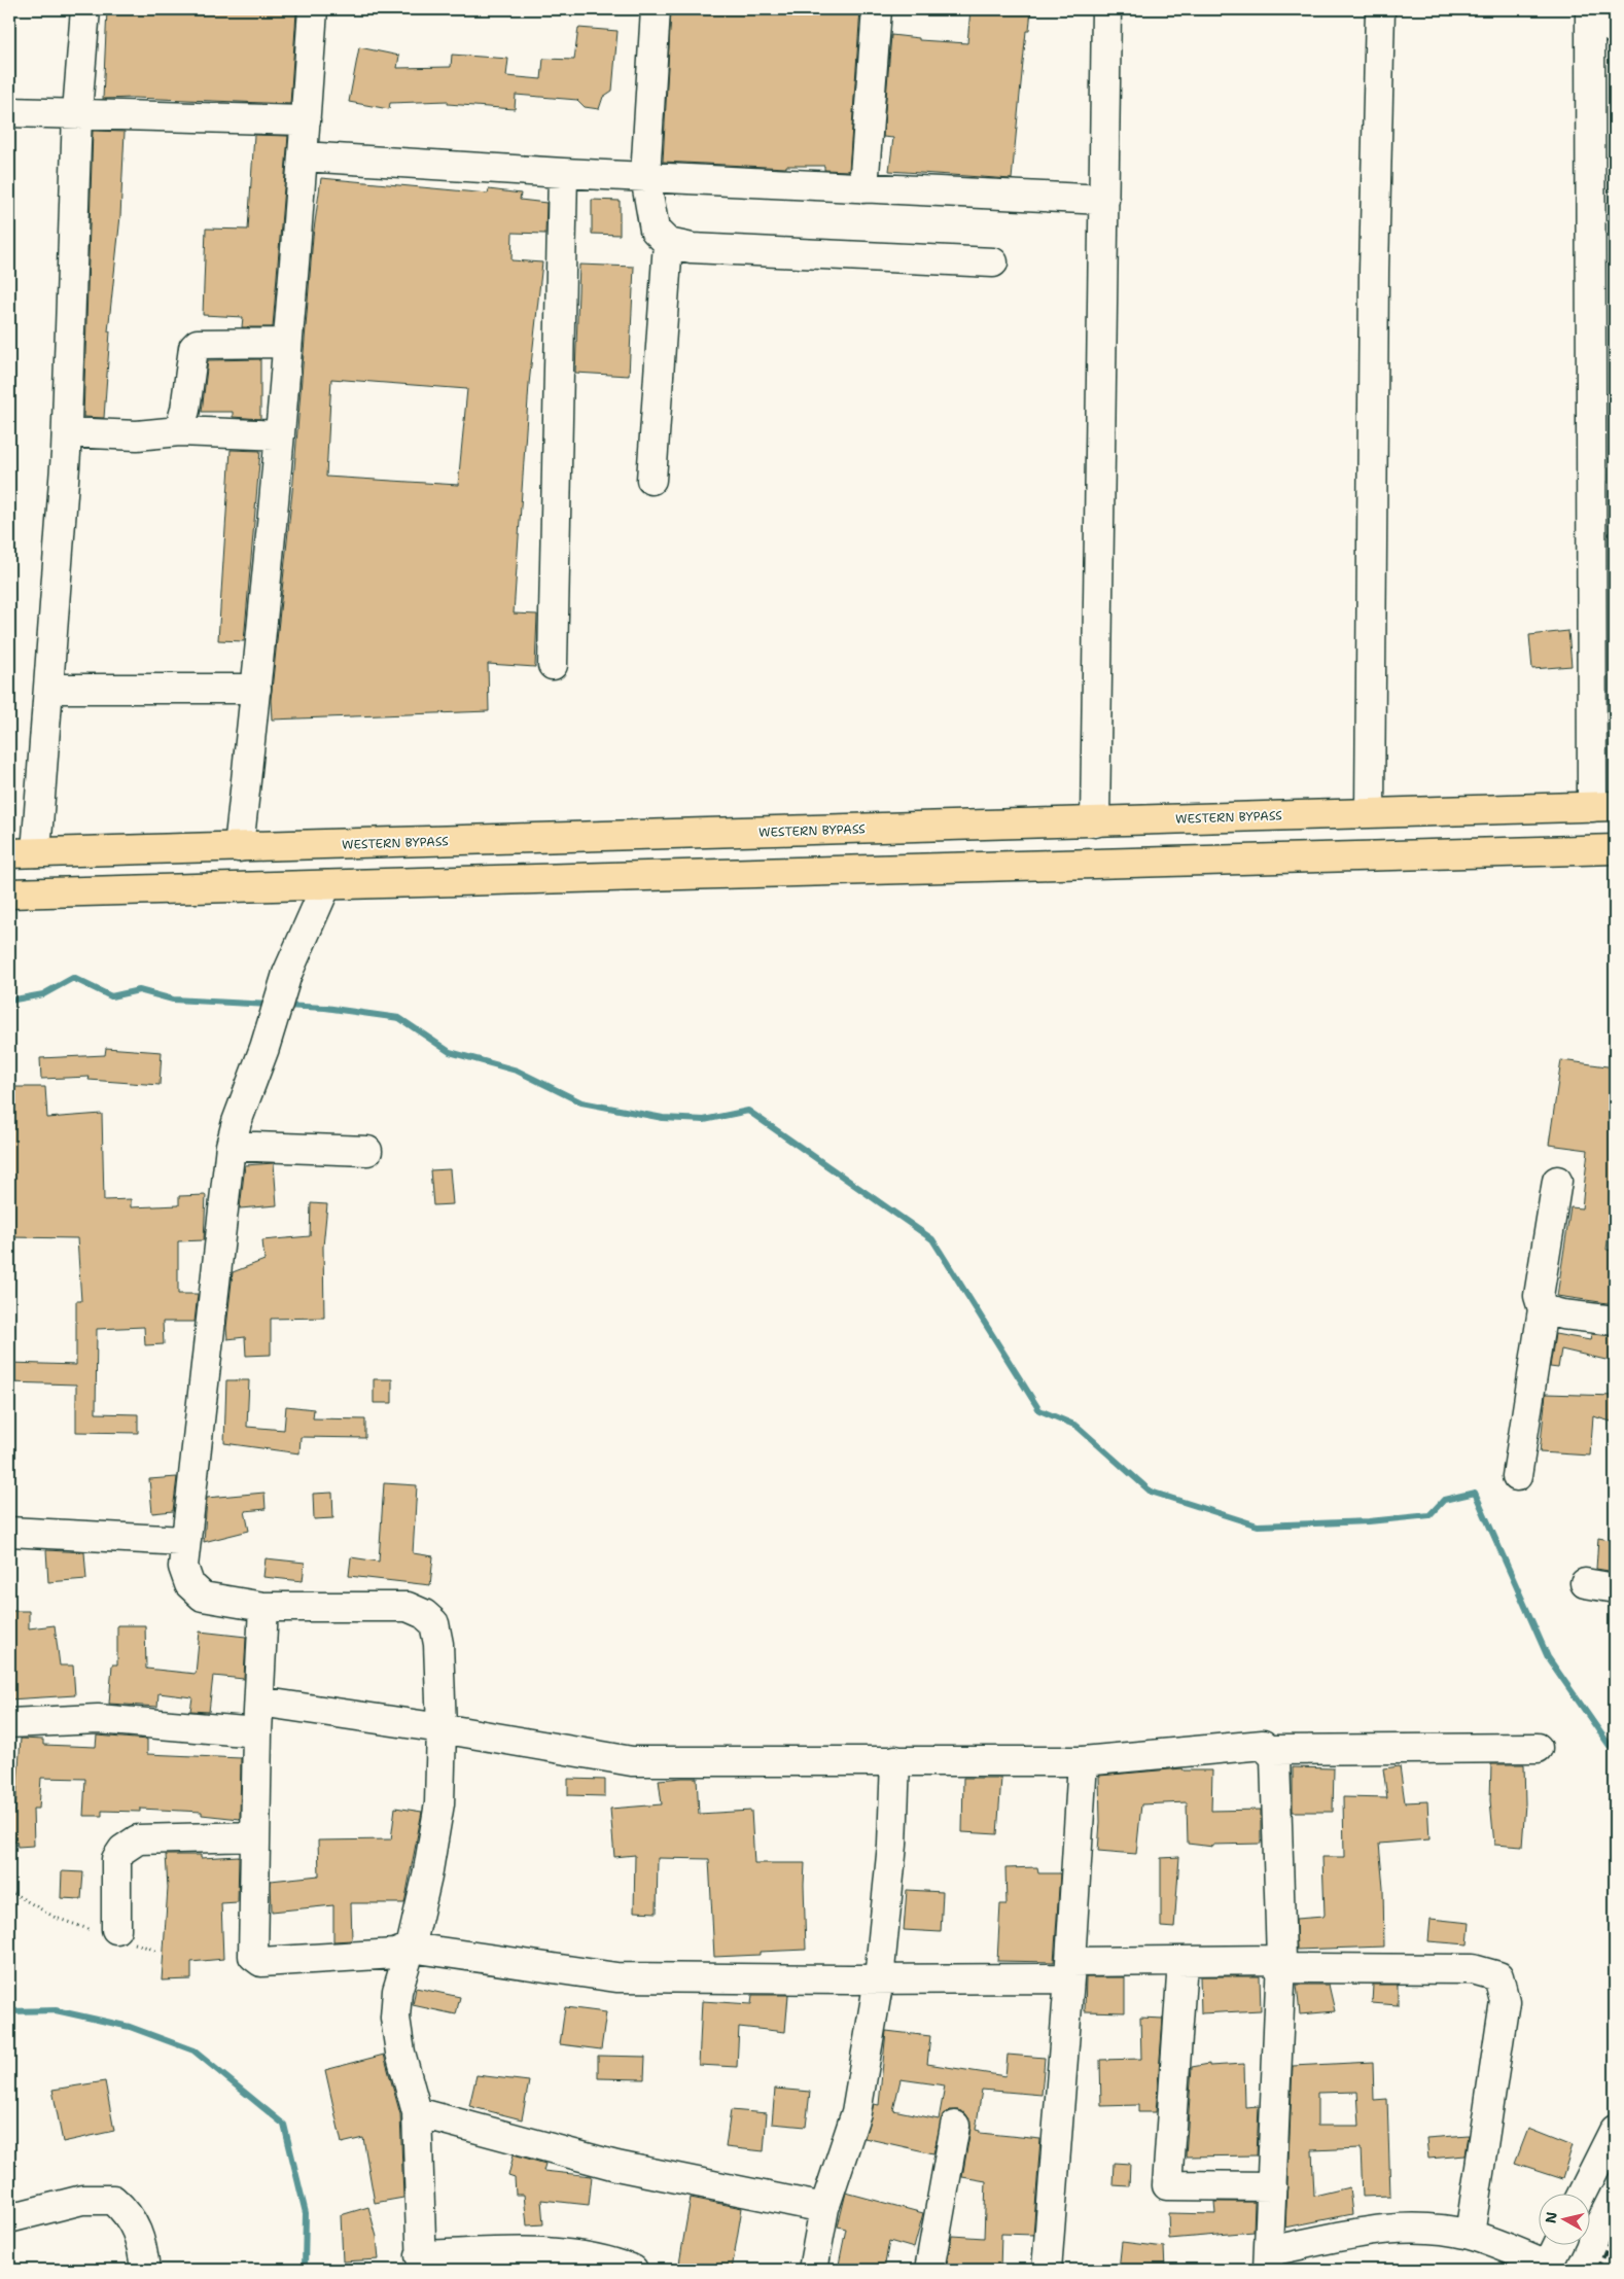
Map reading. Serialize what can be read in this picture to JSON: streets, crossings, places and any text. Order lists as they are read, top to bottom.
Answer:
{
  "streets": {
    "main road": ["WESTERN BYPASS"]
  },
  "north": "left"
}
